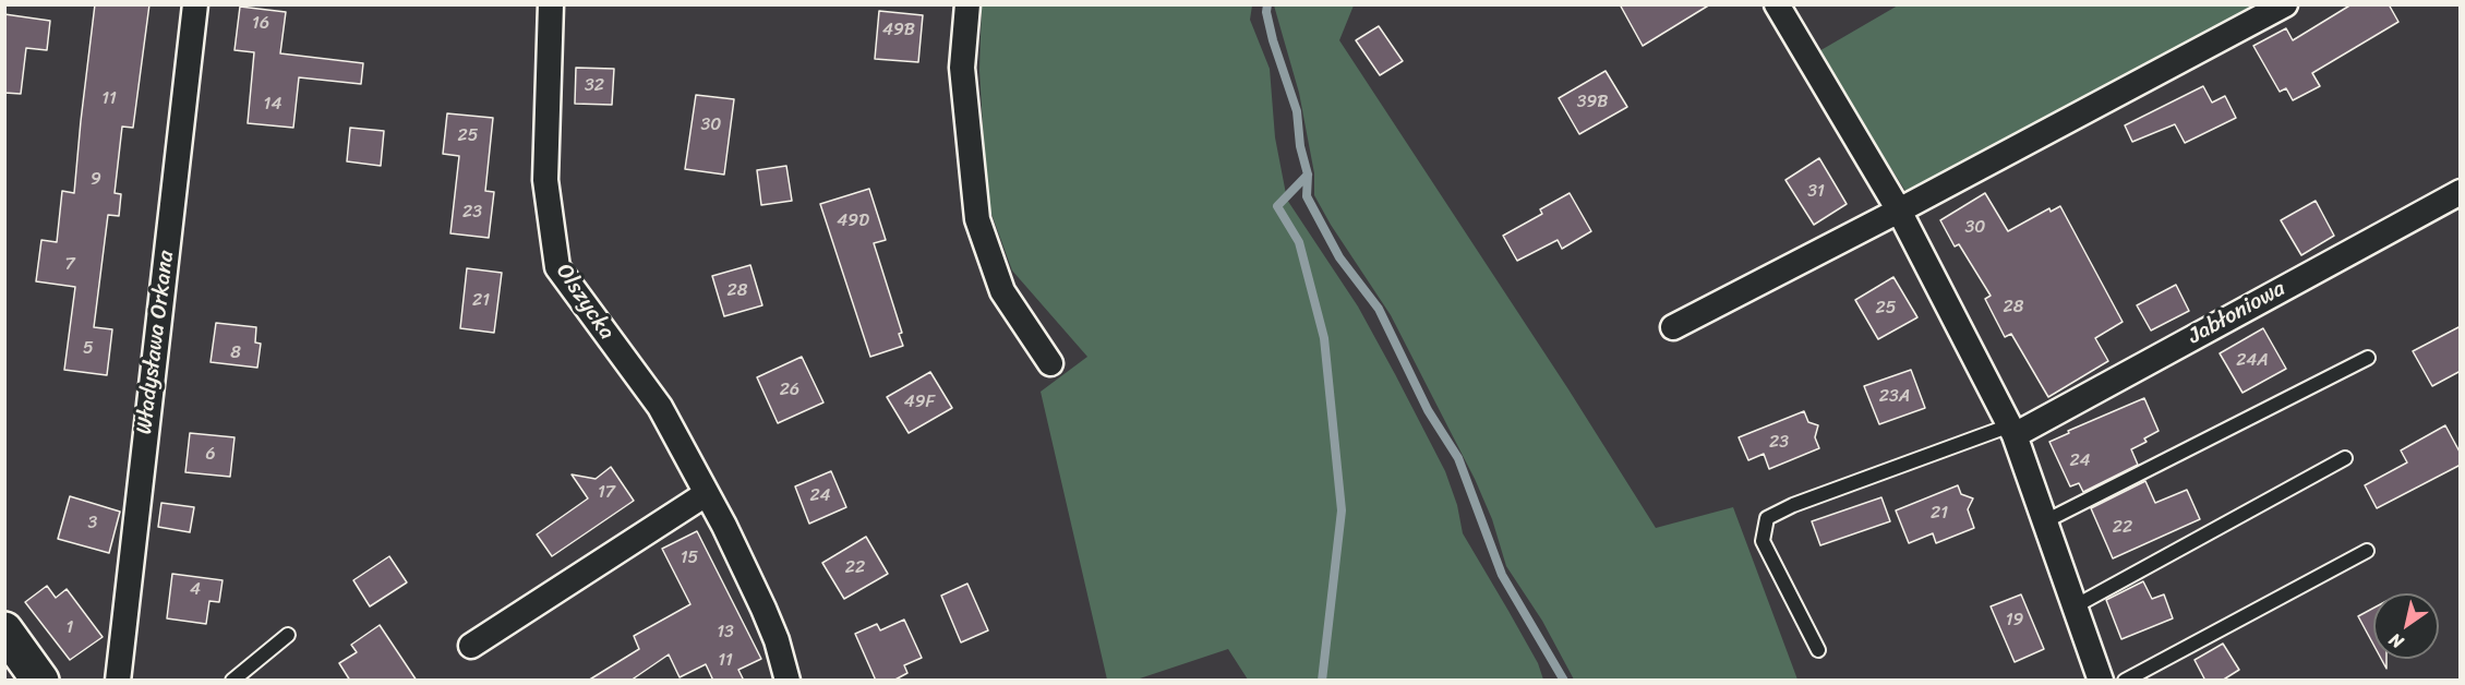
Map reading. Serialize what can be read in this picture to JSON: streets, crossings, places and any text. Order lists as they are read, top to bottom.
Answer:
{
  "streets": {
    "street": ["Olszycka", "Jabłoniowa", "Władysława Orkana"]
  },
  "house_numbers": [
    "16",
    "49B",
    "32",
    "11",
    "39B",
    "14",
    "30",
    "25",
    "9",
    "31",
    "23",
    "49D",
    "30",
    "7",
    "28",
    "21",
    "28",
    "25",
    "5",
    "8",
    "24A",
    "26",
    "23A",
    "49F",
    "23",
    "6",
    "24",
    "17",
    "24",
    "21",
    "3",
    "22",
    "15",
    "22",
    "4",
    "19",
    "1",
    "13",
    "11"
  ],
  "north": "bottom left"
}
